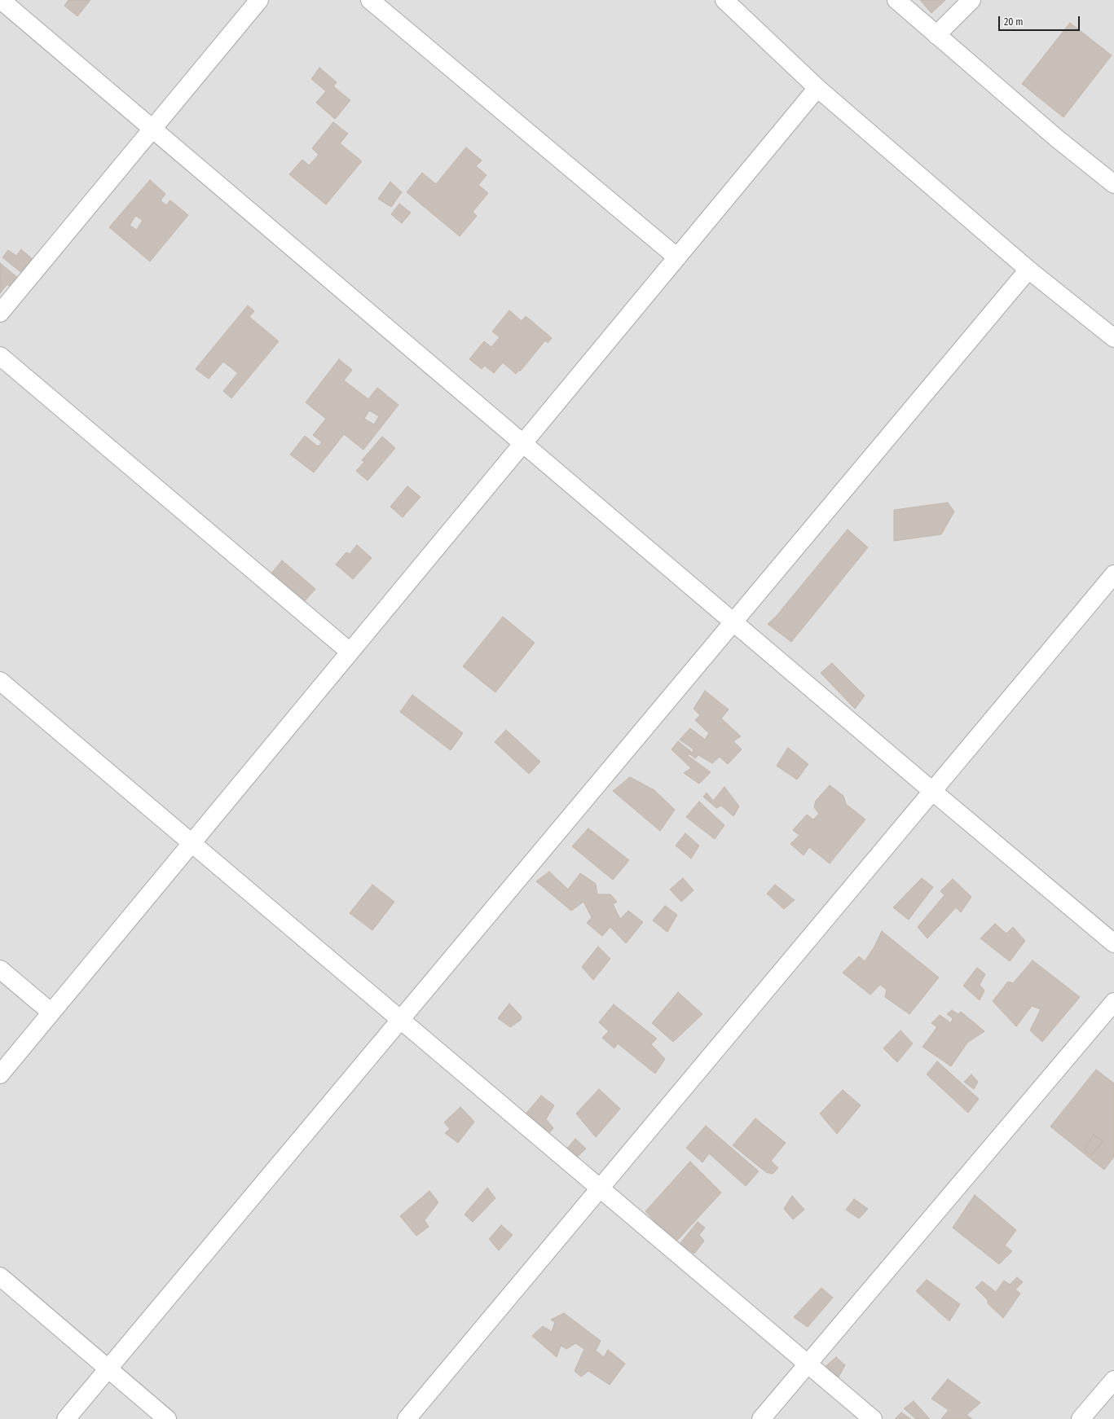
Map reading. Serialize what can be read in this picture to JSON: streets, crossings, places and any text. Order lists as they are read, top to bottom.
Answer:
{
  "scale_bar": "20 m"
}
